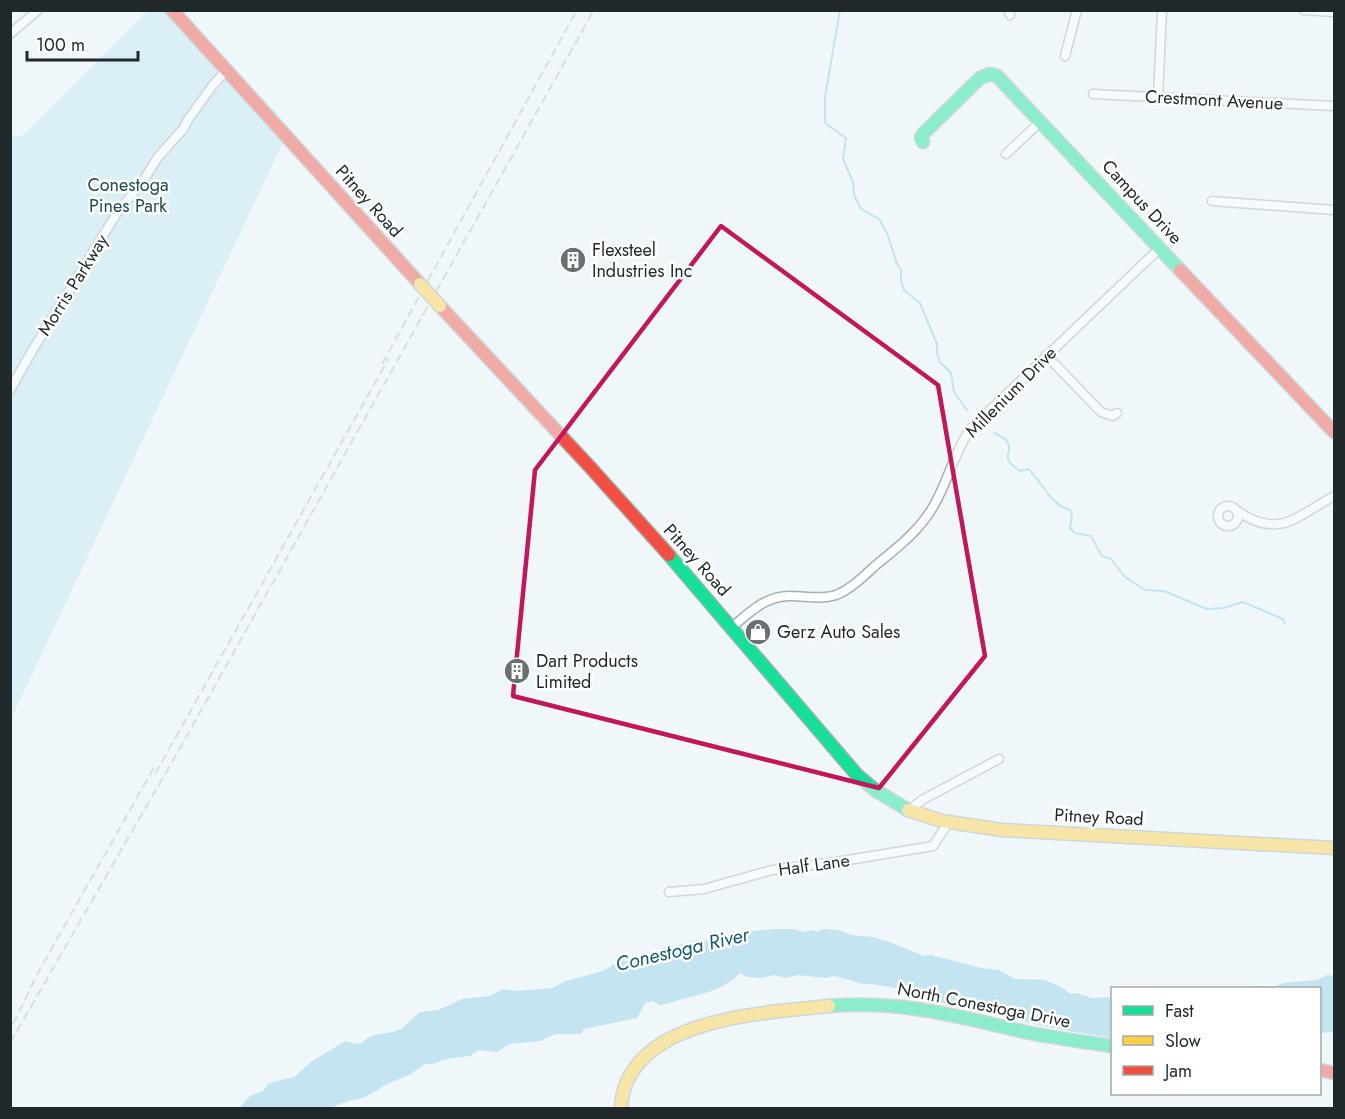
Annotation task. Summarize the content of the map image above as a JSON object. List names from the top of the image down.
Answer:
{
  "streets": {
    "main road": ["Pitney Road", "Campus Drive", "North Conestoga Drive"],
    "street": [
      "Crestmont Avenue",
      "Morris Parkway",
      "Millenium Drive",
      "Half Lane"
    ]
  },
  "crossings": [
    ["Pitney Road", "Morris Parkway"],
    ["Pitney Road", "Millenium Drive"],
    ["Pitney Road", "Half Lane"],
    ["Campus Drive", "Millenium Drive"]
  ],
  "water": ["Conestoga River"],
  "parks": ["Conestoga Pines Park"],
  "places": {
    "building": ["Flexsteel Industries Inc", "Dart Products Limited"],
    "shop": ["Gerz Auto Sales"]
  },
  "legend": ["Fast", "Slow", "Jam"],
  "scale_bar": "100 m"
}
